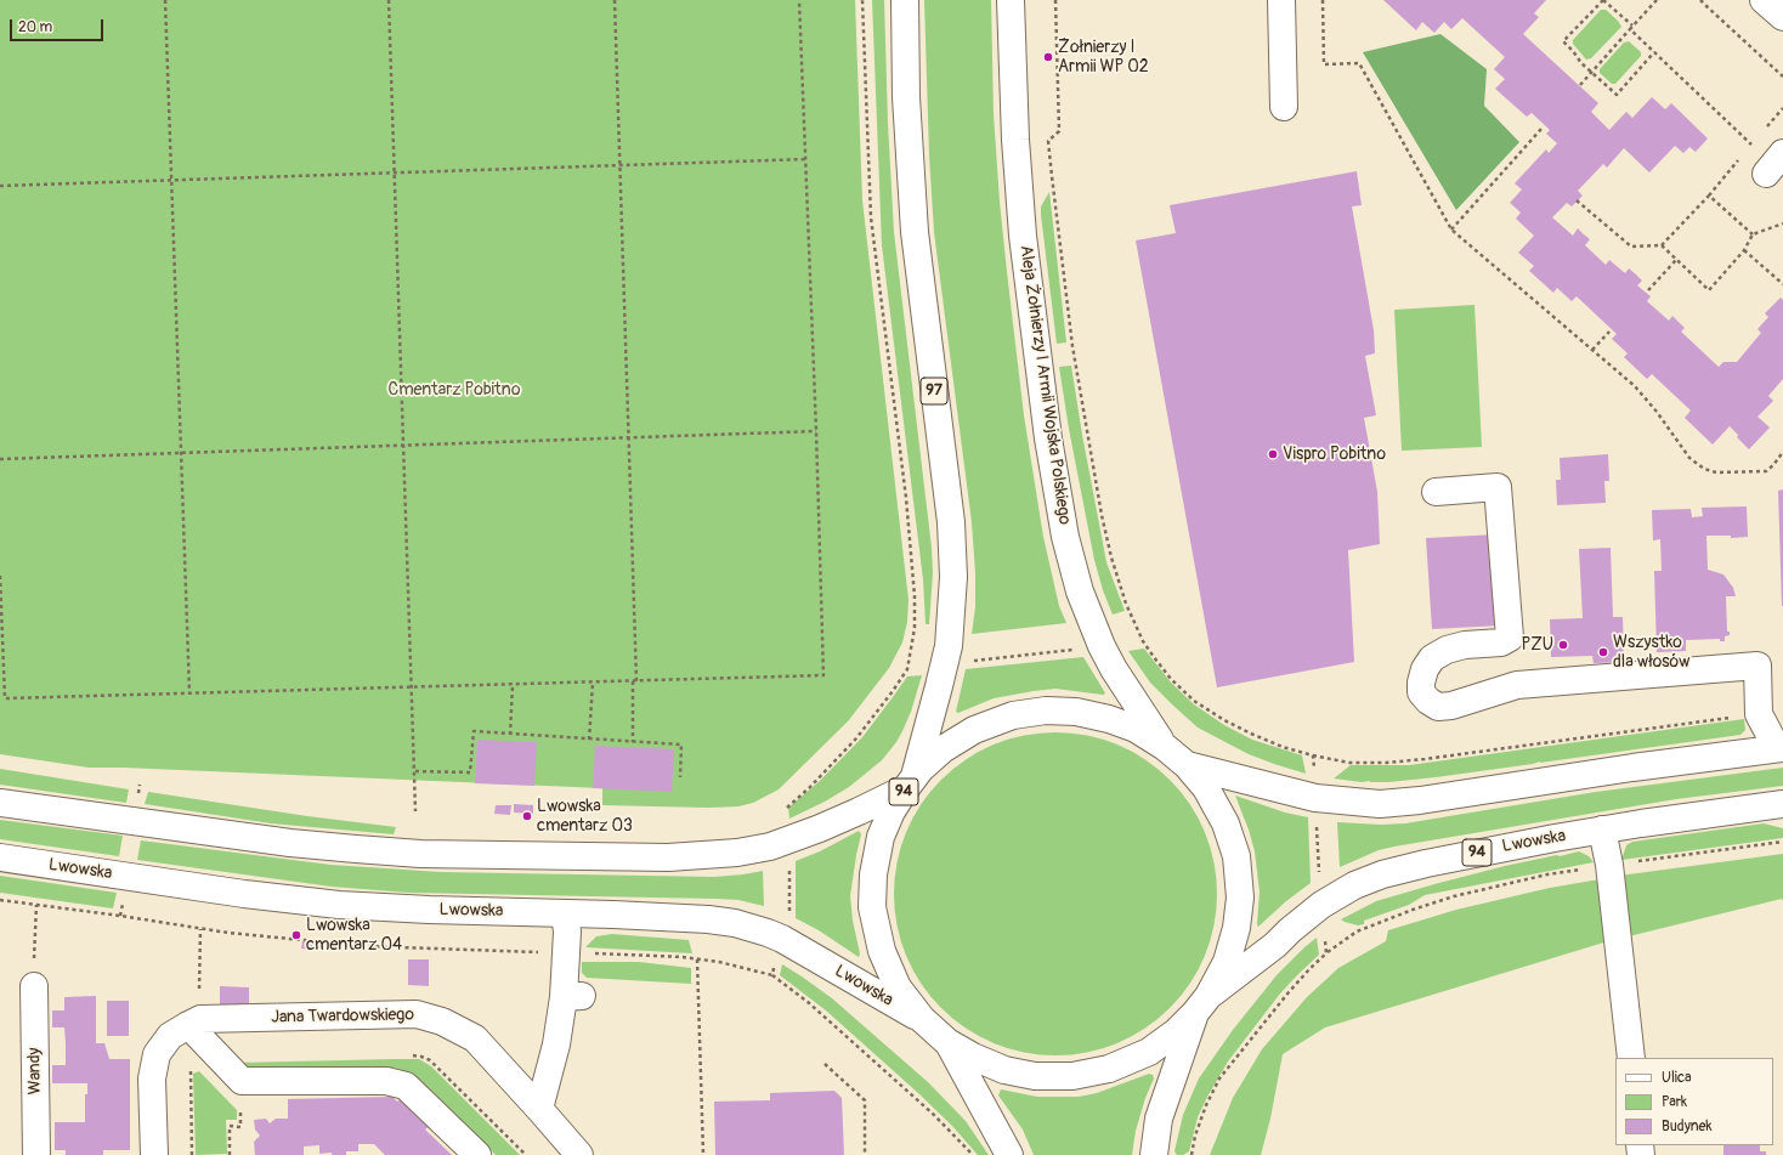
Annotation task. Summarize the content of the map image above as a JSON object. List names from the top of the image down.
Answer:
{
  "streets": {
    "main road": [
      "Aleja Żołnierzy I Armii Wojska Polskiego",
      "97",
      "94",
      "Lwowska",
      "Jana Twardowskiego",
      "Wandy"
    ]
  },
  "crossings": [
    ["Aleja Żołnierzy I Armii Wojska Polskiego", "94"],
    ["97", "94"],
    ["94", "Lwowska"]
  ],
  "parks": ["Cmentarz Pobitno"],
  "places": [
    "Żołnierzy I Armii WP 02",
    "Vispro Pobitno",
    "PZU",
    "Wszystko dla włosów",
    "Lwowska cmentarz 03",
    "Lwowska cmentarz 04"
  ],
  "legend": ["Ulica", "Park", "Budynek"],
  "scale_bar": "20 m"
}
